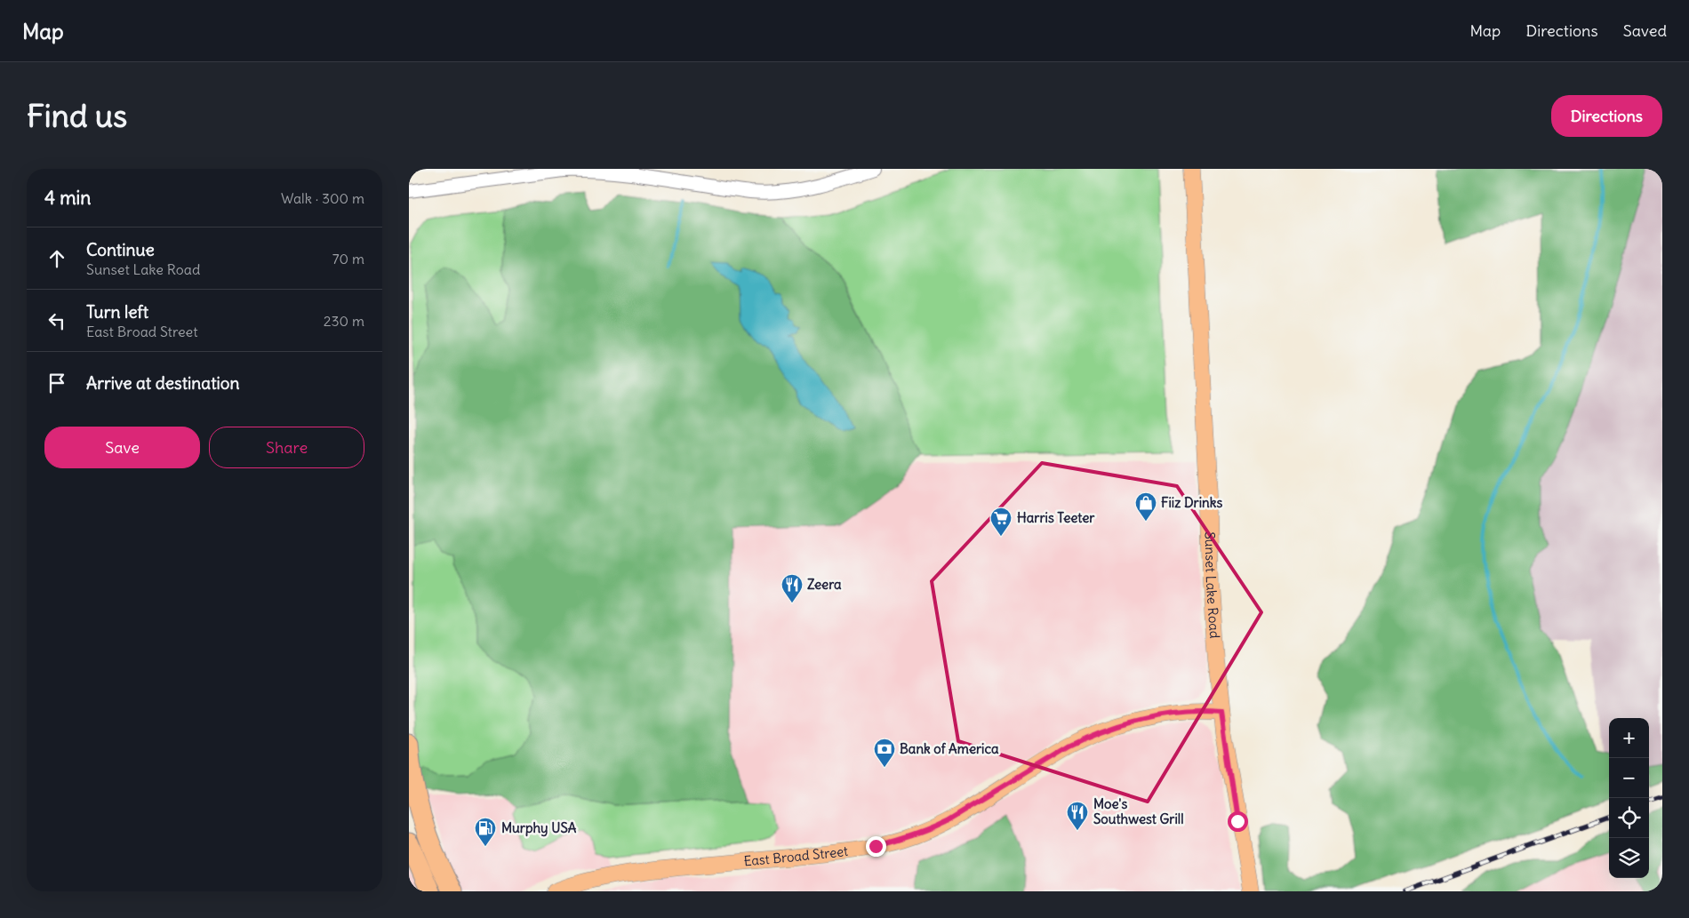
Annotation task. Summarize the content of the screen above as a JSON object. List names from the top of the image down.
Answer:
{
  "streets": {
    "main road": ["Sunset Lake Road", "East Broad Street"]
  },
  "crossings": [
    ["Sunset Lake Road", "East Broad Street"]
  ],
  "places": {
    "shop": ["Fiiz Drinks"],
    "supermarket": ["Harris Teeter"],
    "restaurant": ["Zeera", "Moe's Southwest Grill"],
    "bank": ["Bank of America"],
    "fuel station": ["Murphy USA"]
  },
  "page": {
    "header": "Map",
    "nav": ["Map", "Directions", "Saved"],
    "buttons": [
      "Directions",
      ["Save", "Share"]
    ],
    "title": "Find us",
    "heading": ["4 min", "Walk · 300 m"],
    "list": [
      ["Continue", "Sunset Lake Road", "70 m"],
      ["Turn left", "East Broad Street", "230 m"],
      "Arrive at destination"
    ],
    "map_buttons": ["+", "−"]
  }
}
